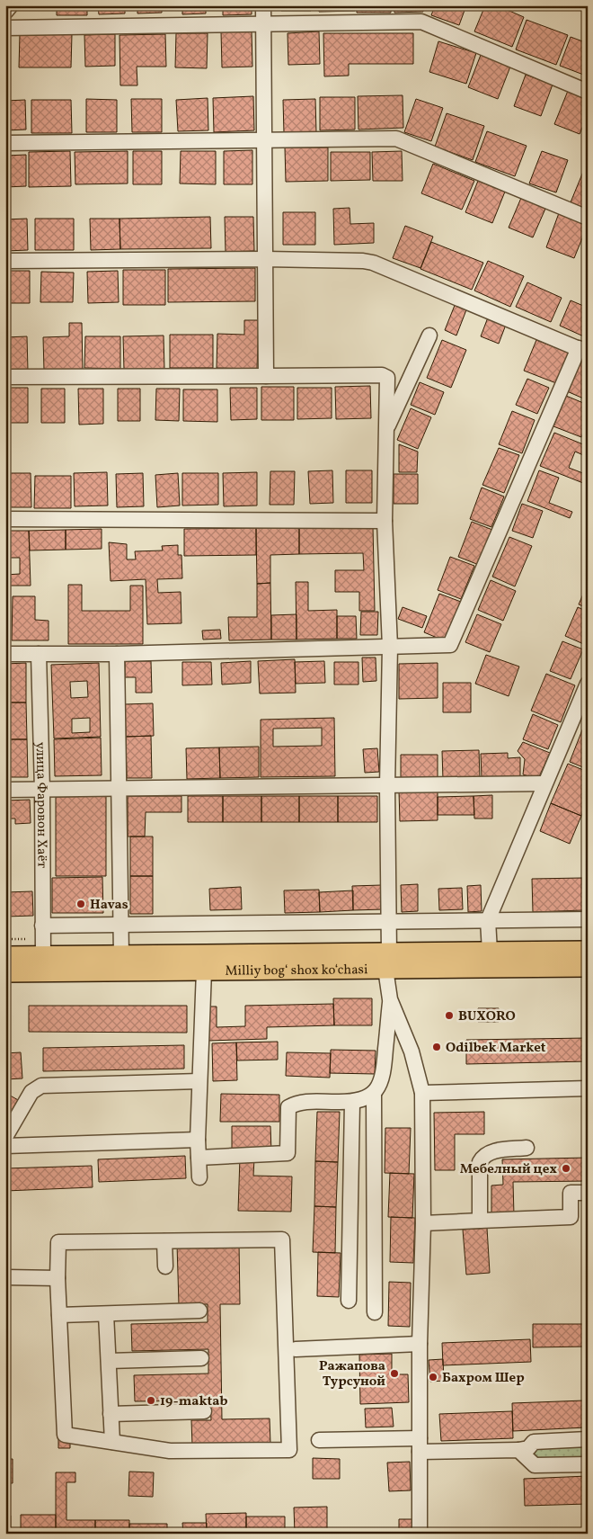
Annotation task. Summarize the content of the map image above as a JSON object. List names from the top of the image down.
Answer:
{
  "streets": {
    "main road": ["Milliy bog‘ shox ko‘chasi"],
    "street": ["улица Фаровон Хаёт"]
  },
  "crossings": [
    ["улица Фаровон Хаёт", "Milliy bog‘ shox ko‘chasi"]
  ],
  "places": [
    "Havas",
    "BUXORO",
    "Odilbek Market",
    "Мебелный цех",
    "Ражапова Турсуной",
    "Бахром Шер",
    "19-maktab"
  ]
}
